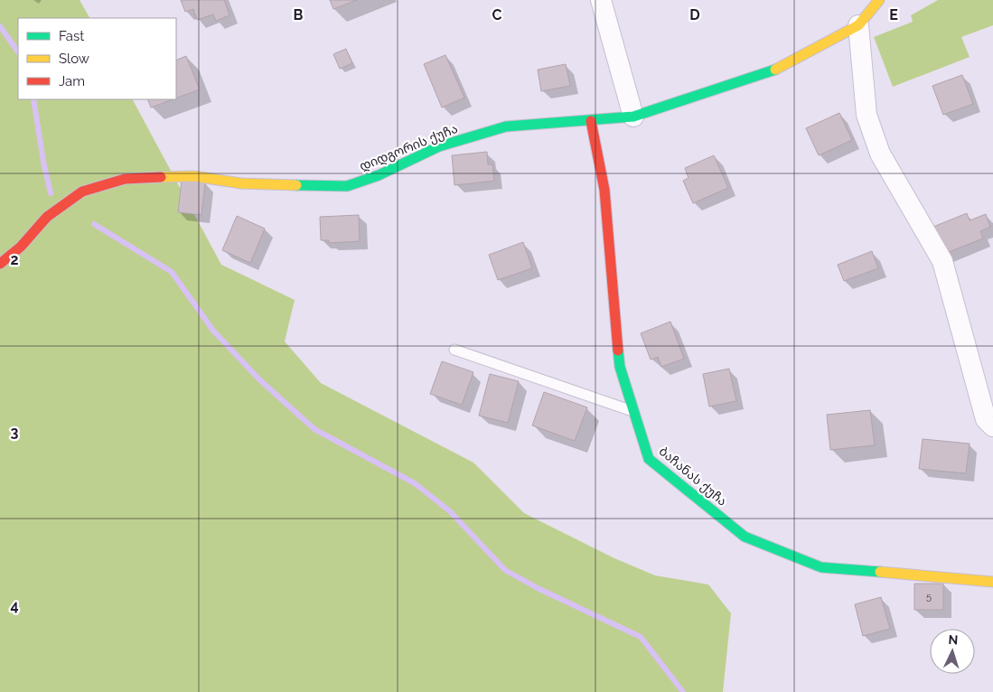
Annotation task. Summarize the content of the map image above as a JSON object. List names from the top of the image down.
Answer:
{
  "streets": {
    "street": ["დიდგორის ქუჩა", "ბაჩანას ქუჩა"]
  },
  "crossings": [
    ["დიდგორის ქუჩა", "ბაჩანას ქუჩა"]
  ],
  "house_numbers": ["5"],
  "legend": ["Fast", "Slow", "Jam"],
  "north": "top",
  "grid": {
    "columns": [
      "B",
      "C",
      "D",
      "E"
    ],
    "rows": ["2", "3", "4"]
  }
}
